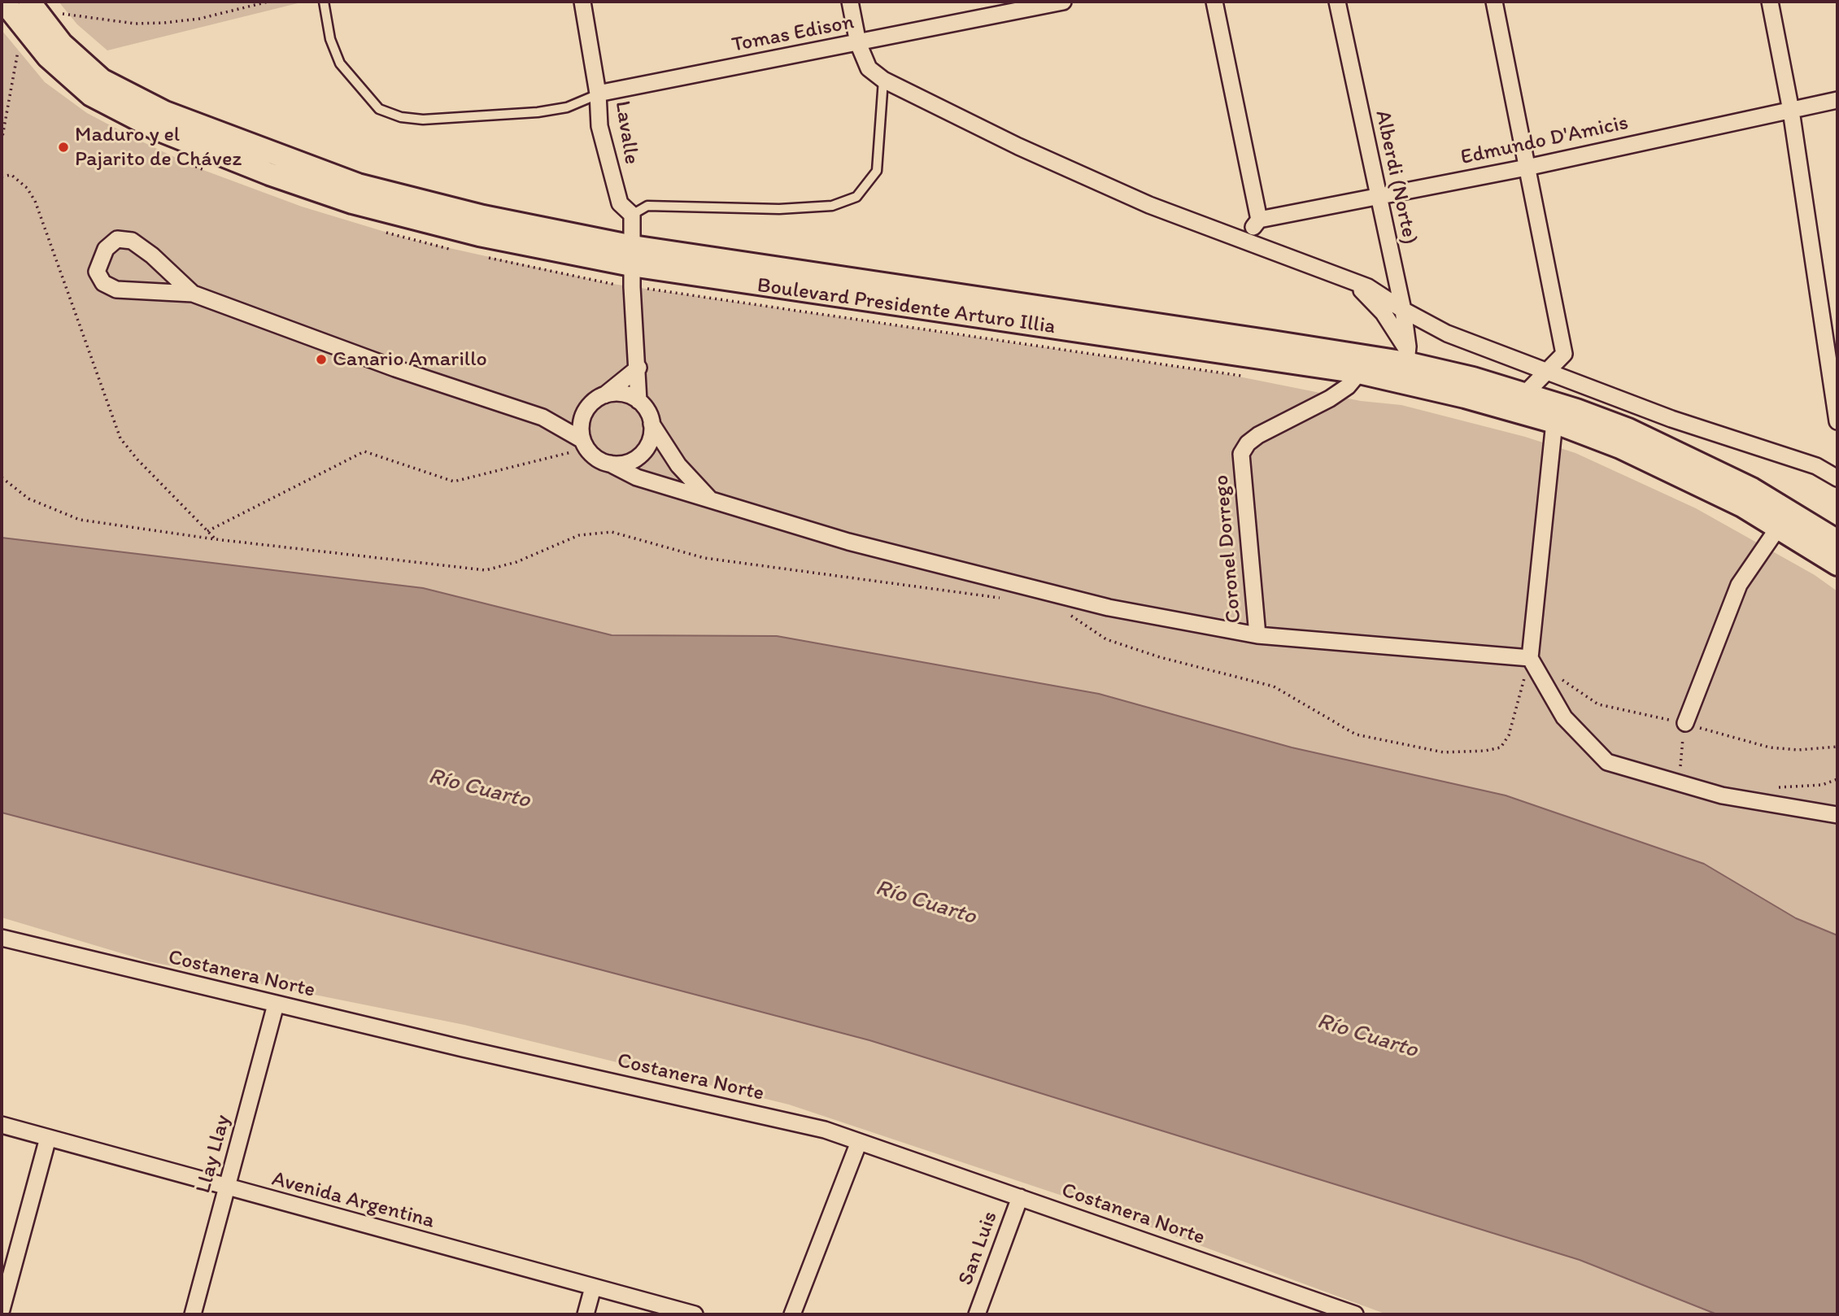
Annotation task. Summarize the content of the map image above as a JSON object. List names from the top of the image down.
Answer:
{
  "streets": {
    "main road": ["Boulevard Presidente Arturo Illia"],
    "street": [
      "Tomas Edison",
      "Lavalle",
      "Edmundo D'Amicis",
      "Alberdi (Norte)",
      "Coronel Dorrego",
      "Costanera Norte",
      "Llay Llay",
      "Avenida Argentina",
      "San Luis"
    ]
  },
  "crossings": [
    ["Tomas Edison", "Lavalle"],
    ["Edmundo D'Amicis", "Alberdi (Norte)"],
    ["Alberdi (Norte)", "Boulevard Presidente Arturo Illia"],
    ["Boulevard Presidente Arturo Illia", "Coronel Dorrego"],
    ["Costanera Norte", "Llay Llay"],
    ["Costanera Norte", "San Luis"],
    ["Llay Llay", "Avenida Argentina"]
  ],
  "water": ["Río Cuarto"],
  "places": ["Maduro y el Pajarito de Chávez", "Canario Amarillo"]
}
